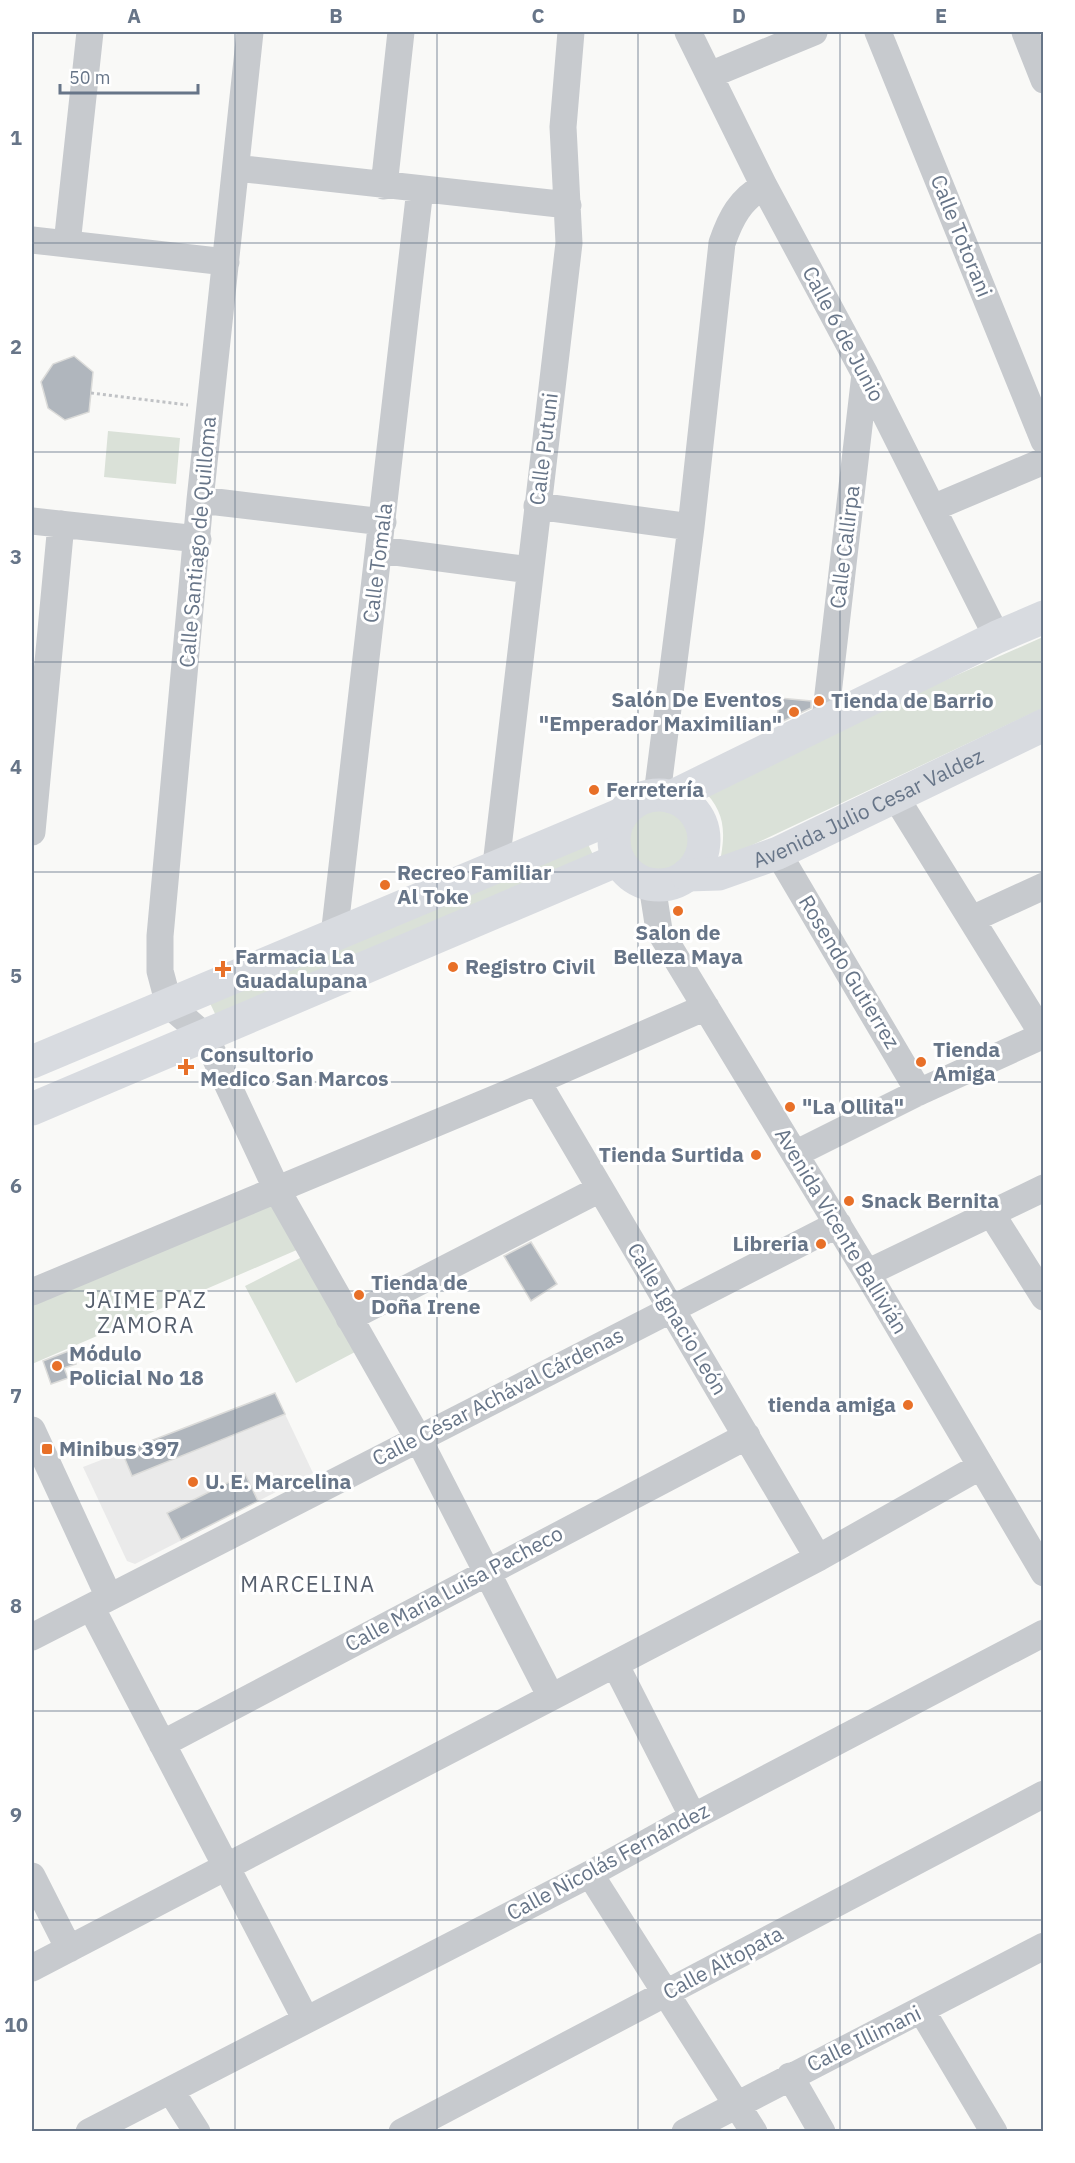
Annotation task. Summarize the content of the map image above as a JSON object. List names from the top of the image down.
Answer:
{
  "streets": {
    "main road": ["Avenida Julio Cesar Valdez"],
    "street": [
      "Calle Totorani",
      "Calle 6 de Junio",
      "Calle Putuni",
      "Calle Santiago de Quilloma",
      "Calle Callirpa",
      "Calle Tomala",
      "Rosendo Gutierrez",
      "Avenida Vicente Ballivián",
      "Calle Ignacio León",
      "Calle César Achával Cárdenas",
      "Calle Maria Luisa Pacheco",
      "Calle Nicolás Fernández",
      "Calle Altopata",
      "Calle Illimani"
    ]
  },
  "crossings": [
    ["Calle 6 de Junio", "Calle Callirpa"],
    ["Avenida Julio Cesar Valdez", "Rosendo Gutierrez"],
    ["Avenida Julio Cesar Valdez", "Avenida Vicente Ballivián"],
    ["Avenida Vicente Ballivián", "Calle César Achával Cárdenas"],
    ["Calle Ignacio León", "Calle César Achával Cárdenas"],
    ["Calle Ignacio León", "Calle Maria Luisa Pacheco"]
  ],
  "districts": ["JAIME PAZ ZAMORA", "MARCELINA"],
  "places": {
    "other": [
      "Tienda de Barrio",
      "Salón De Eventos \"Emperador Maximilian\"",
      "Ferretería",
      "Recreo Familiar Al Toke",
      "Salon de Belleza Maya",
      "Registro Civil",
      "Tienda Amiga",
      "\"La Ollita\"",
      "Tienda Surtida",
      "Snack Bernita",
      "Libreria",
      "Tienda de Doña Irene",
      "Módulo Policial No 18",
      "tienda amiga",
      "U. E. Marcelina"
    ],
    "health": ["Farmacia La Guadalupana", "Consultorio Medico San Marcos"],
    "transit": ["Minibus 397"]
  },
  "scale_bar": "50 m",
  "grid": {
    "columns": [
      "A",
      "B",
      "C",
      "D",
      "E"
    ],
    "rows": [
      "1",
      "2",
      "3",
      "4",
      "5",
      "6",
      "7",
      "8",
      "9",
      "10"
    ]
  }
}
